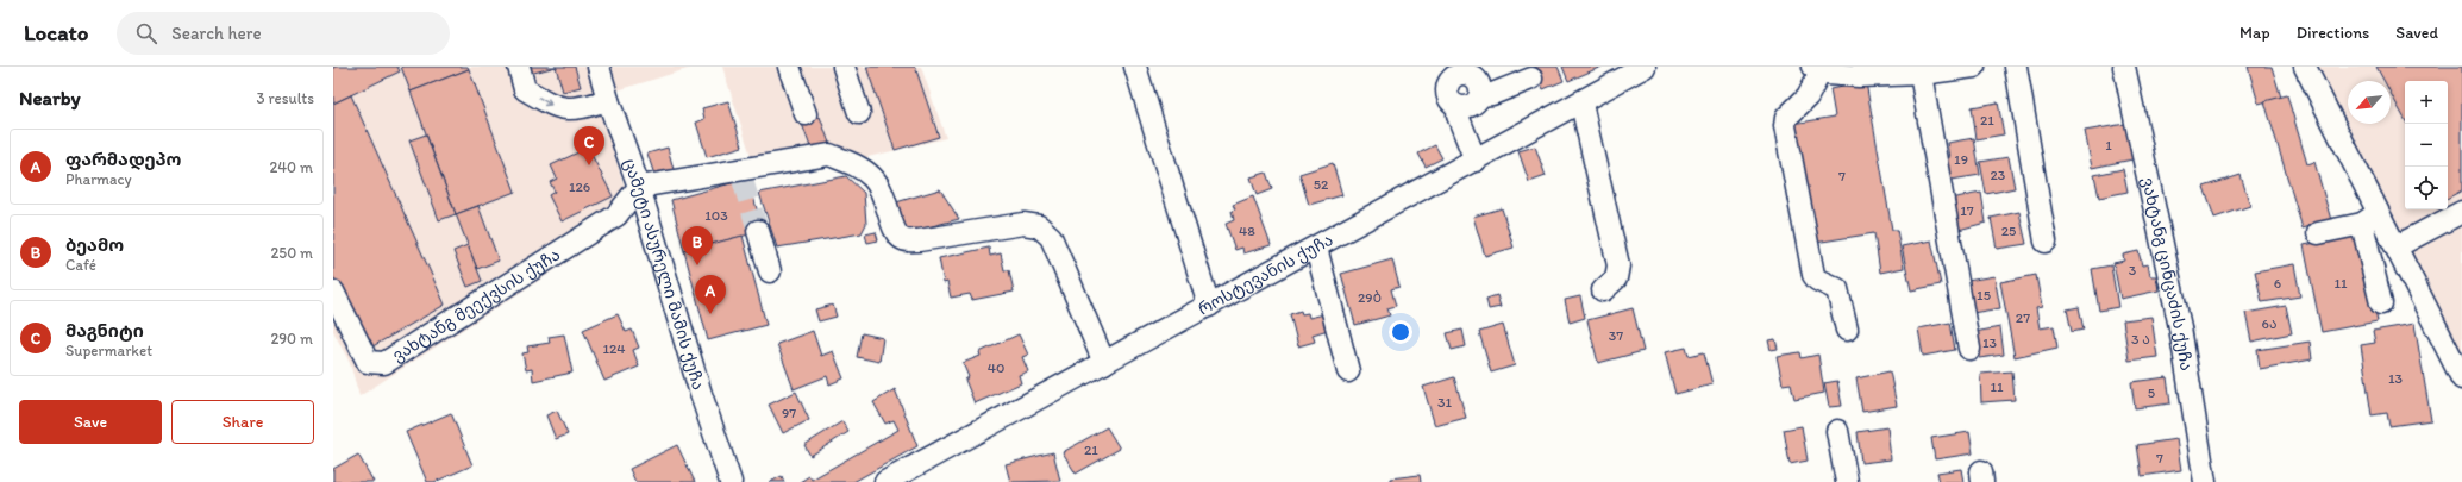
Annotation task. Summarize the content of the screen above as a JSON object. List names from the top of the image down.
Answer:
{
  "streets": {
    "street": [
      "ვახტანგ ცინცაძის ქუჩა",
      "ცამეტი ასურელი მამის ქუჩა",
      "როსტევანის ქუჩა",
      "ვახტანგ მეექვსის ქუჩა"
    ]
  },
  "crossings": [
    ["ცამეტი ასურელი მამის ქუჩა", "ვახტანგ მეექვსის ქუჩა"]
  ],
  "house_numbers": [
    "21",
    "1",
    "19",
    "23",
    "7",
    "52",
    "126",
    "17",
    "103",
    "48",
    "25",
    "3",
    "6",
    "11",
    "15",
    "29ბ",
    "27",
    "6ა",
    "37",
    "3 ა",
    "13",
    "124",
    "40",
    "13",
    "11",
    "5",
    "31",
    "97",
    "21",
    "7"
  ],
  "north": "bottom left",
  "page": {
    "header": "Locato",
    "search": "Search here",
    "nav": ["Map", "Directions", "Saved"],
    "heading": ["Nearby", "3 results"],
    "map_buttons": ["+", "−"],
    "pins": ["C", "B", "A"],
    "list": [
      {
        "mark": "A",
        "name": "ფარმადეპო",
        "note": "Pharmacy",
        "value": "240 m"
      },
      {
        "mark": "B",
        "name": "ბეამო",
        "note": "Café",
        "value": "250 m"
      },
      {
        "mark": "C",
        "name": "მაგნიტი",
        "note": "Supermarket",
        "value": "290 m"
      }
    ],
    "buttons": ["Save", "Share"]
  }
}
